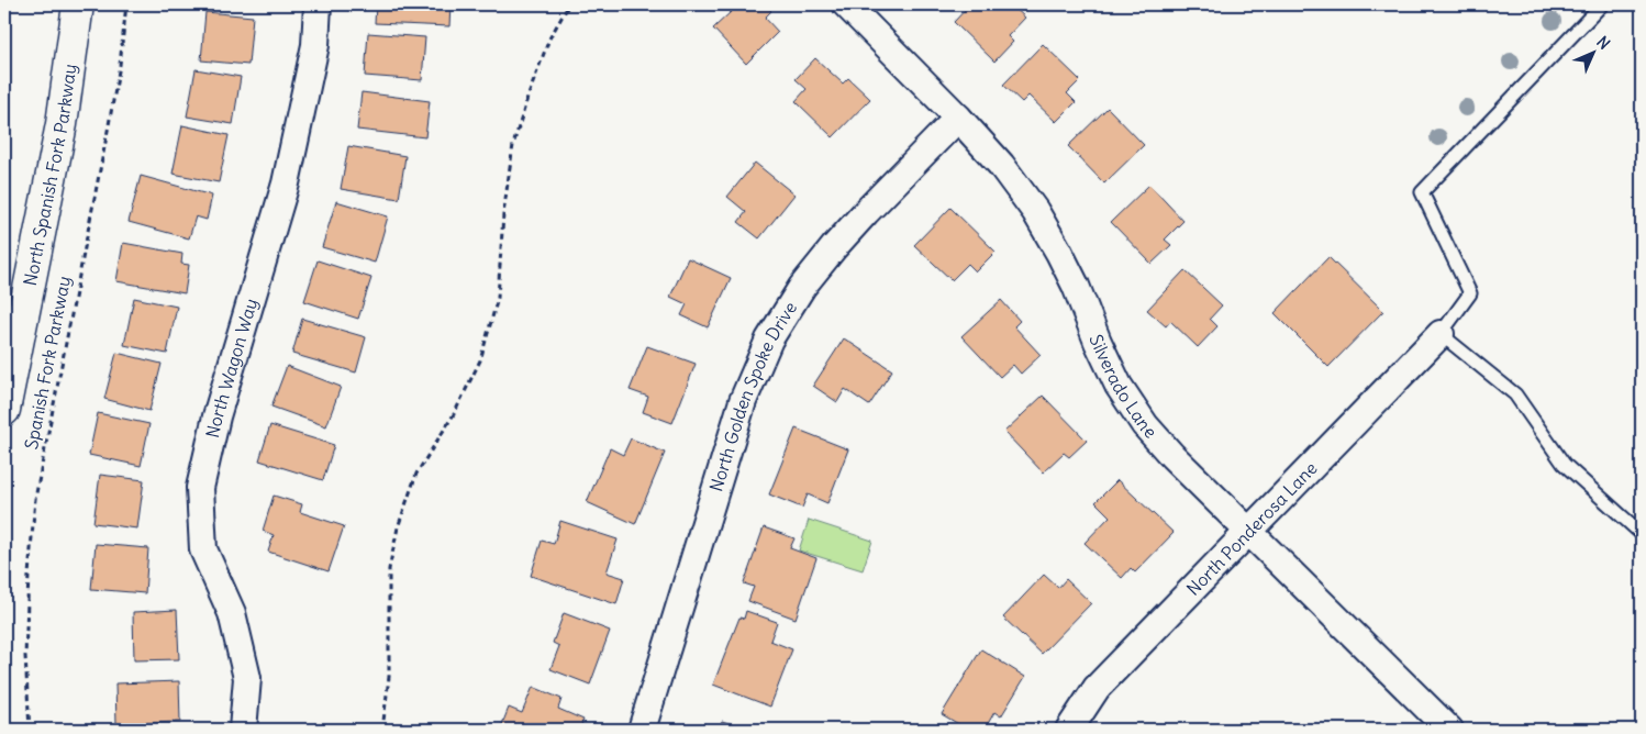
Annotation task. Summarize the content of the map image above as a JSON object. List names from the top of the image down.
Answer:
{
  "streets": {
    "street": [
      "North Spanish Fork Parkway",
      "North Wagon Way",
      "Silverado Lane",
      "North Golden Spoke Drive",
      "North Ponderosa Lane"
    ],
    "path": ["Spanish Fork Parkway"]
  },
  "crossings": [
    ["Silverado Lane", "North Golden Spoke Drive"],
    ["Silverado Lane", "North Ponderosa Lane"]
  ],
  "north": "top right"
}
